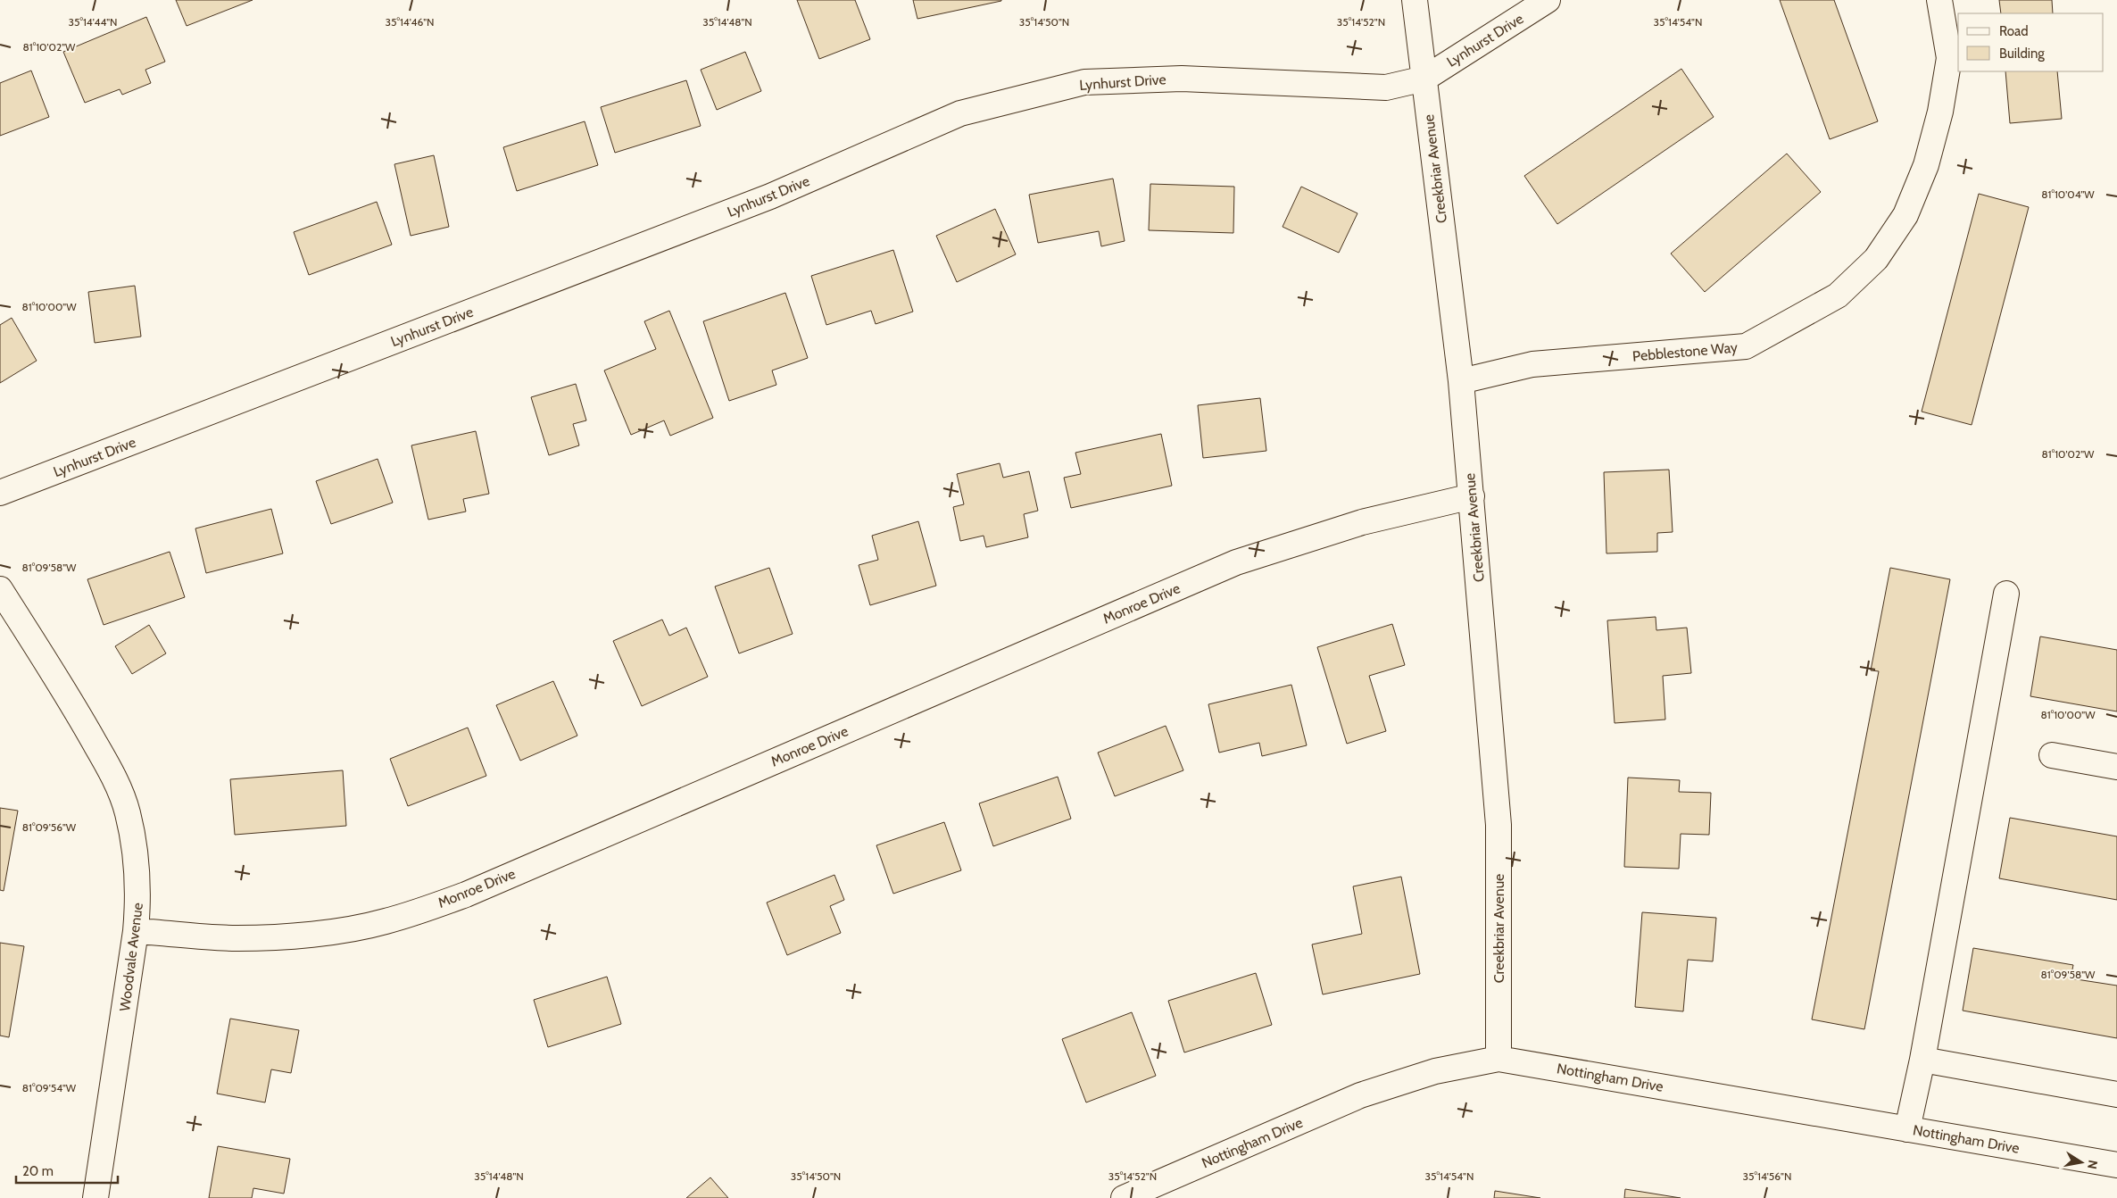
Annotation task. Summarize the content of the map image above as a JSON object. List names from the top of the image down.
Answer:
{
  "streets": {
    "street": [
      "Lynhurst Drive",
      "Creekbriar Avenue",
      "Pebblestone Way",
      "Monroe Drive",
      "Woodvale Avenue",
      "Nottingham Drive"
    ]
  },
  "crossings": [
    ["Lynhurst Drive", "Creekbriar Avenue"],
    ["Creekbriar Avenue", "Pebblestone Way"],
    ["Creekbriar Avenue", "Monroe Drive"],
    ["Creekbriar Avenue", "Nottingham Drive"],
    ["Monroe Drive", "Woodvale Avenue"]
  ],
  "legend": ["Road", "Building"],
  "scale_bar": "20 m",
  "north": "right",
  "coordinates": [
    "35°14'44\"N",
    "35°14'46\"N",
    "35°14'48\"N",
    "35°14'50\"N",
    "35°14'52\"N",
    "35°14'54\"N",
    "81°10'02\"W",
    "81°10'04\"W",
    "81°10'00\"W",
    "81°09'58\"W",
    "81°09'56\"W",
    "81°09'54\"W",
    "35°14'56\"N"
  ]
}
